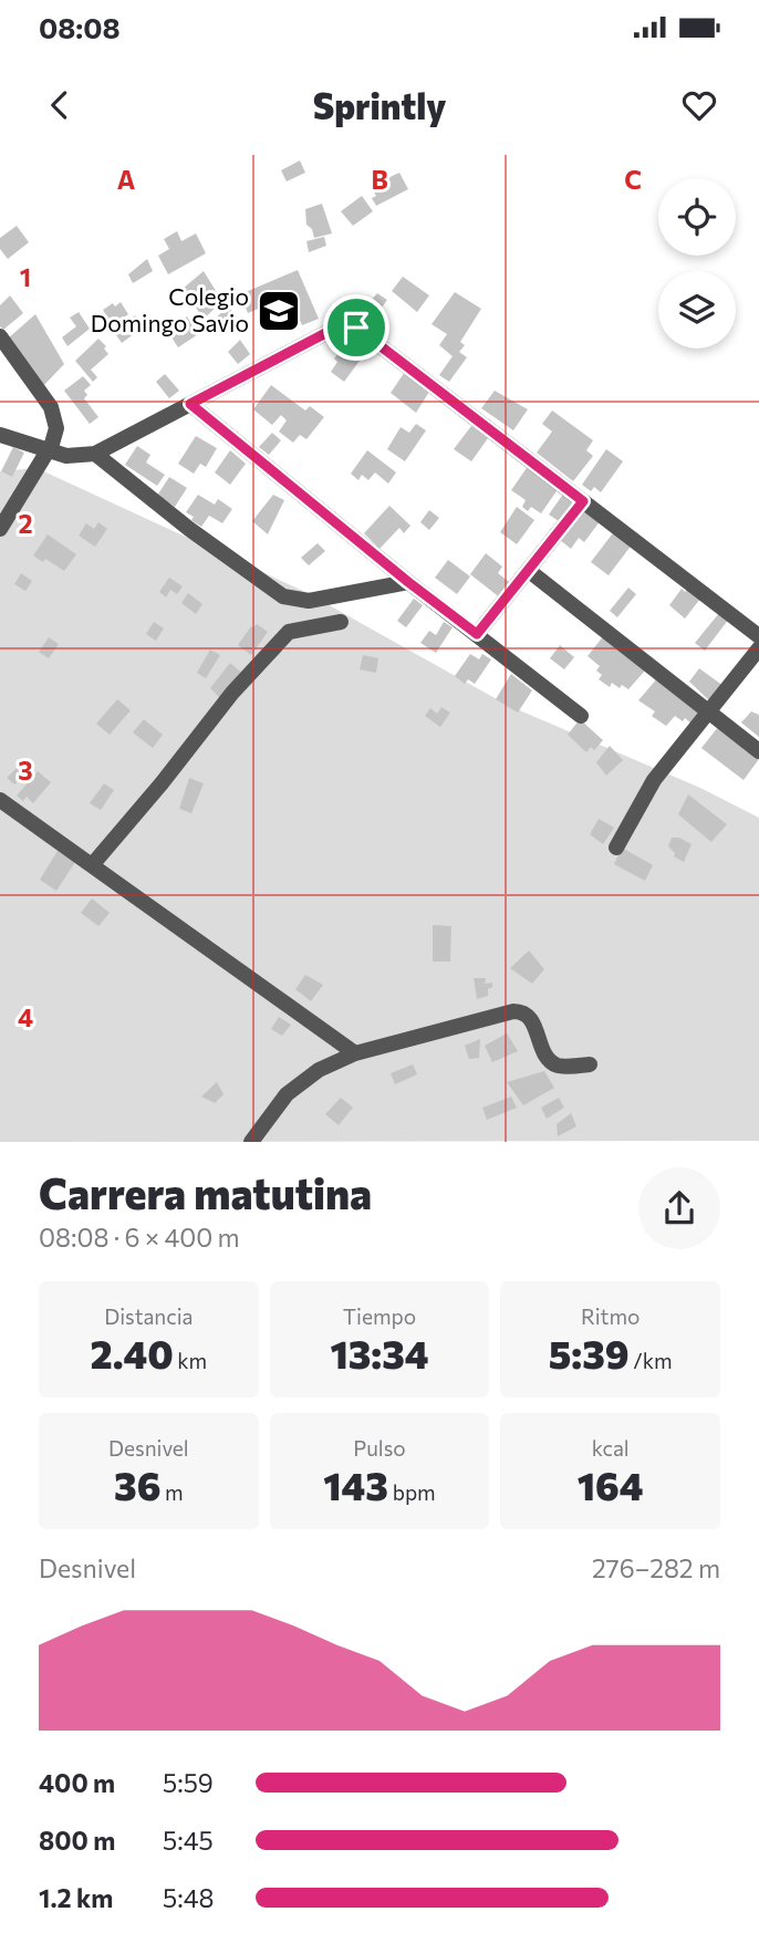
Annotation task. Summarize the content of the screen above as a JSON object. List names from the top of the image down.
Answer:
{
  "places": {
    "school or university": ["Colegio Domingo Savio"]
  },
  "page": {
    "status": "08:08",
    "header": "Sprintly",
    "heading": ["Carrera matutina", "08:08 · 6 × 400 m"],
    "stats": [
      ["Distancia", "2.40 km"],
      ["Tiempo", "13:34"],
      ["Ritmo", "5:39 /km"],
      ["Desnivel", "36 m"],
      ["Pulso", "143 bpm"],
      ["kcal", "164"]
    ],
    "chart": ["Desnivel", "276–282 m"],
    "list": [
      {
        "name": "400 m",
        "note": "5:59"
      },
      {
        "name": "800 m",
        "note": "5:45"
      },
      {
        "name": "1.2 km",
        "note": "5:48"
      }
    ]
  },
  "grid": {
    "columns": ["A", "B", "C"],
    "rows": [
      "1",
      "2",
      "3",
      "4"
    ]
  }
}
